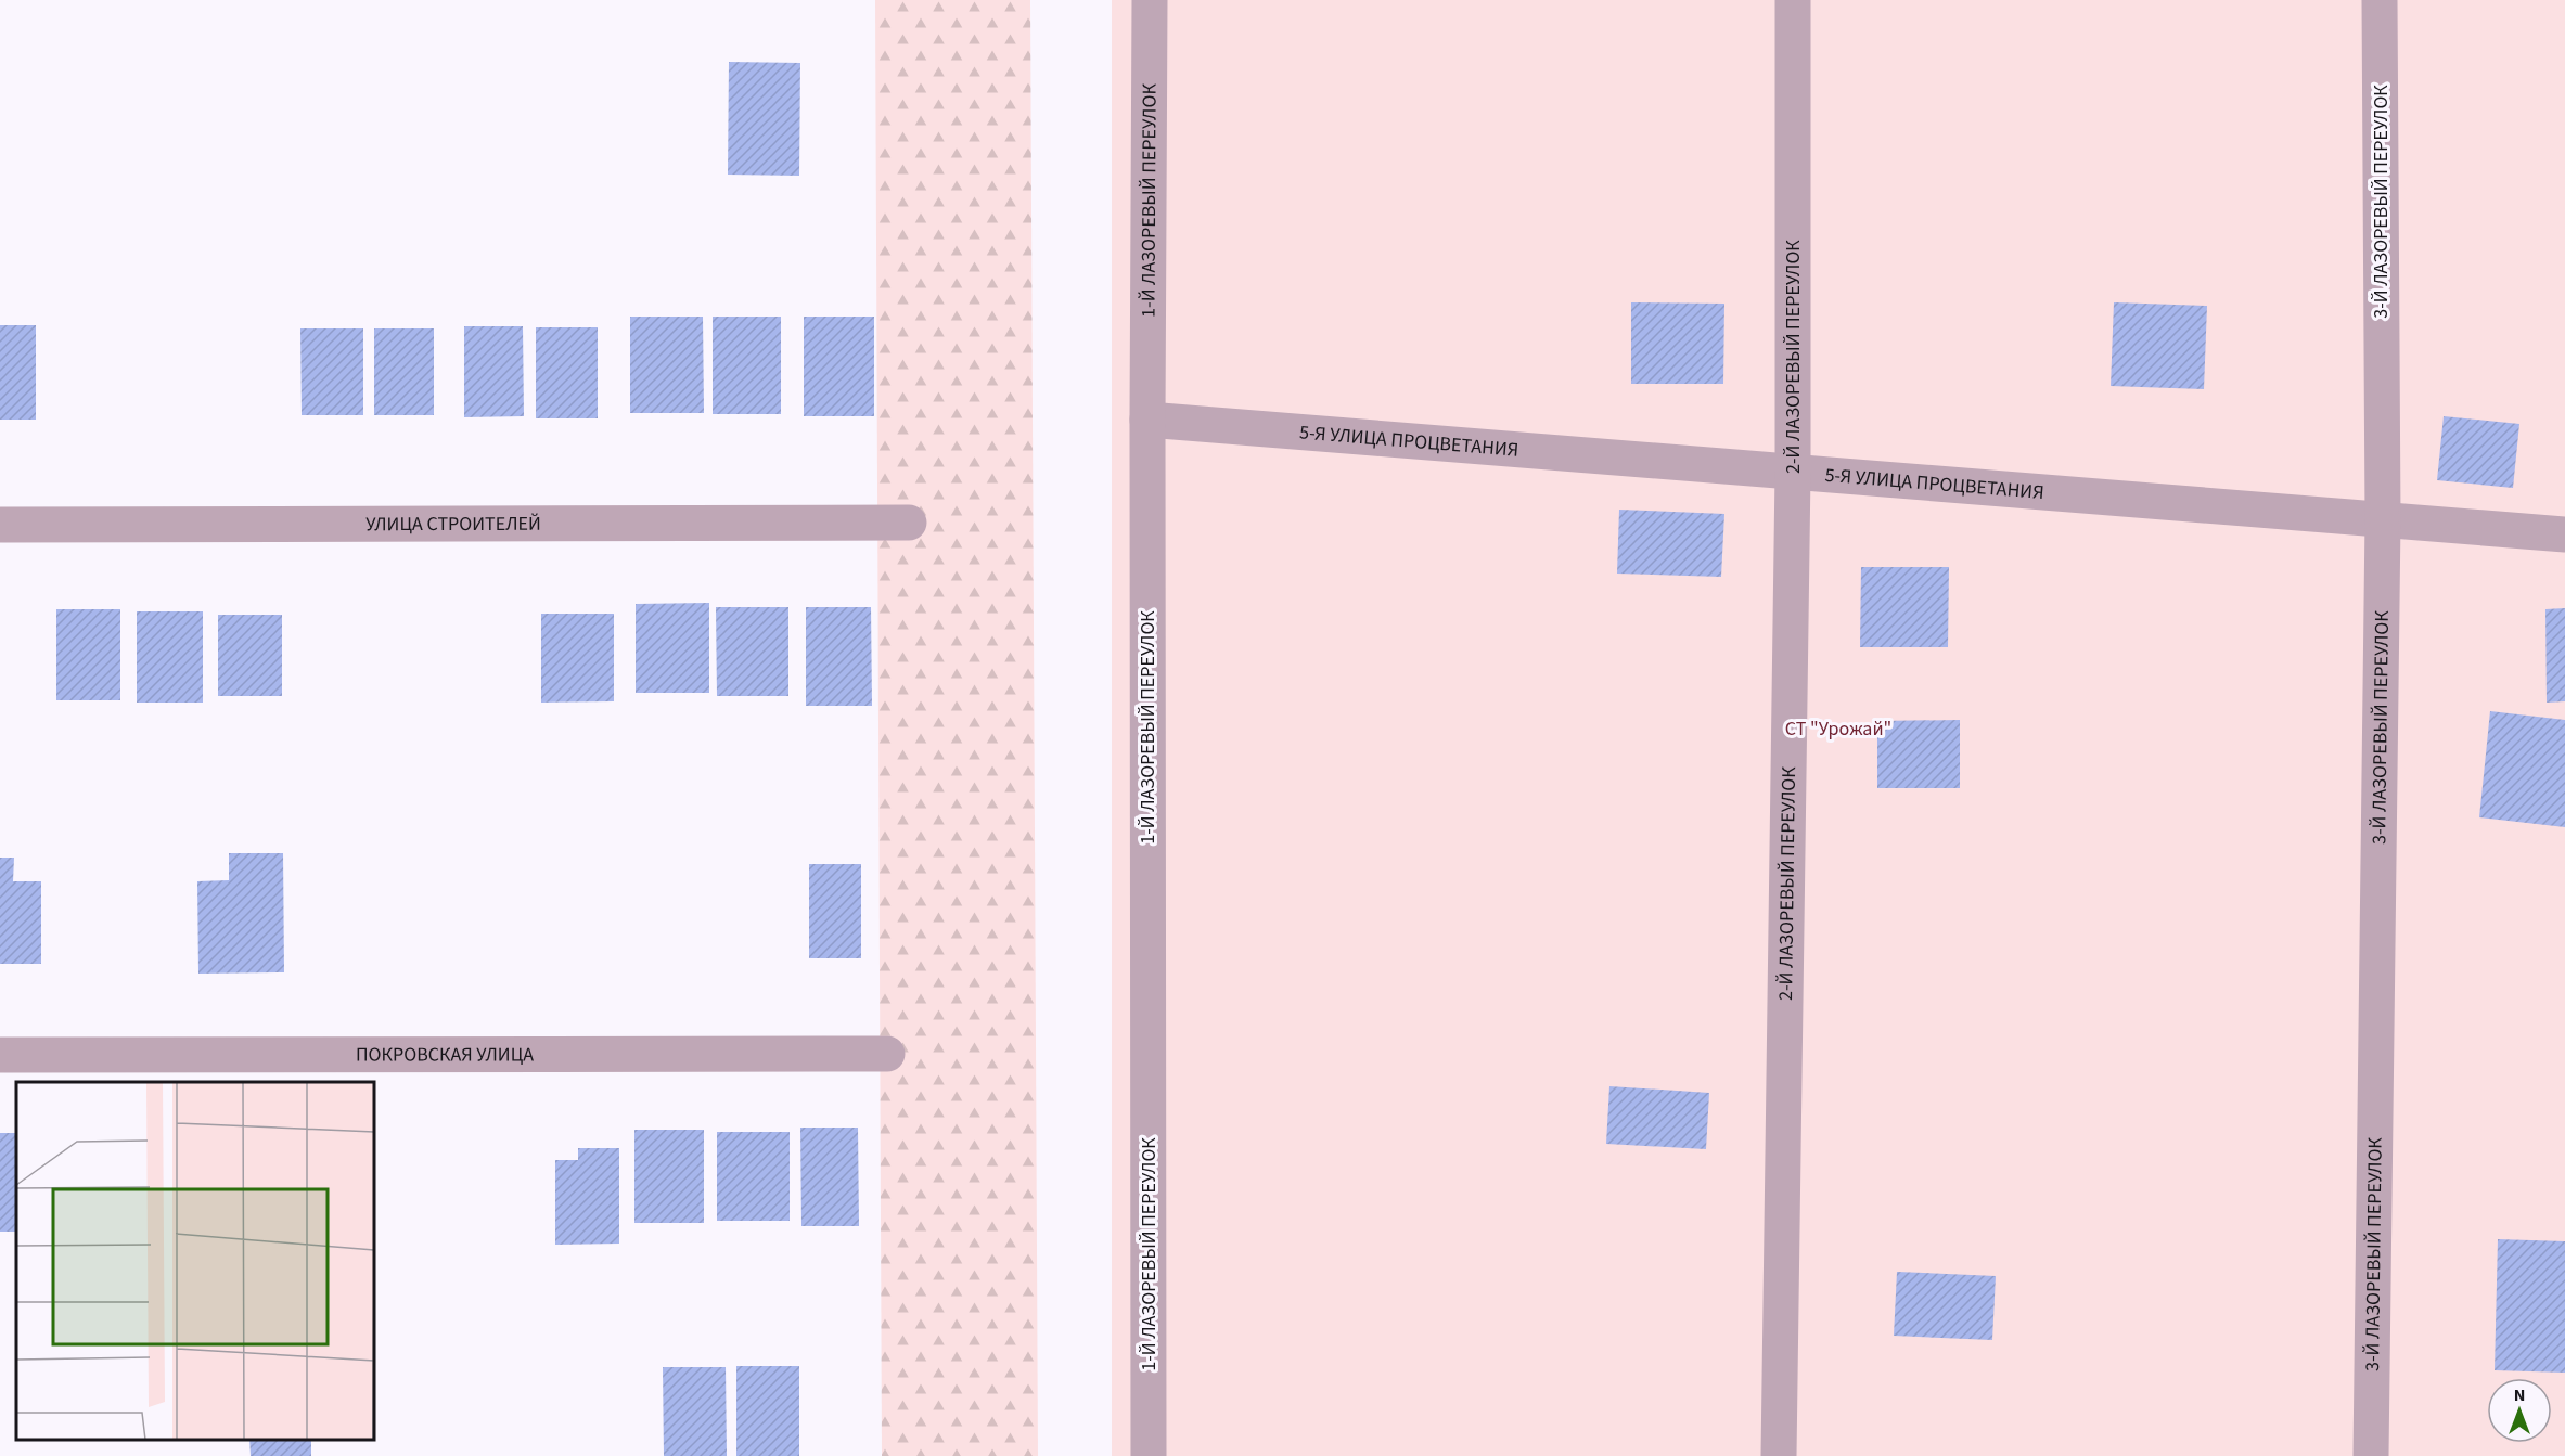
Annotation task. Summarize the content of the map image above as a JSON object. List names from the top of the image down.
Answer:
{
  "streets": {
    "street": [
      "1-Й ЛАЗОРЕВЫЙ ПЕРЕУЛОК",
      "3-Й ЛАЗОРЕВЫЙ ПЕРЕУЛОК",
      "2-Й ЛАЗОРЕВЫЙ ПЕРЕУЛОК",
      "5-Я УЛИЦА ПРОЦВЕТАНИЯ",
      "УЛИЦА СТРОИТЕЛЕЙ",
      "ПОКРОВСКАЯ УЛИЦА"
    ]
  },
  "crossings": [
    ["1-Й ЛАЗОРЕВЫЙ ПЕРЕУЛОК", "5-Я УЛИЦА ПРОЦВЕТАНИЯ"],
    ["3-Й ЛАЗОРЕВЫЙ ПЕРЕУЛОК", "5-Я УЛИЦА ПРОЦВЕТАНИЯ"],
    ["2-Й ЛАЗОРЕВЫЙ ПЕРЕУЛОК", "5-Я УЛИЦА ПРОЦВЕТАНИЯ"]
  ],
  "parks": ["СТ \"Урожай\""],
  "north": "top"
}
